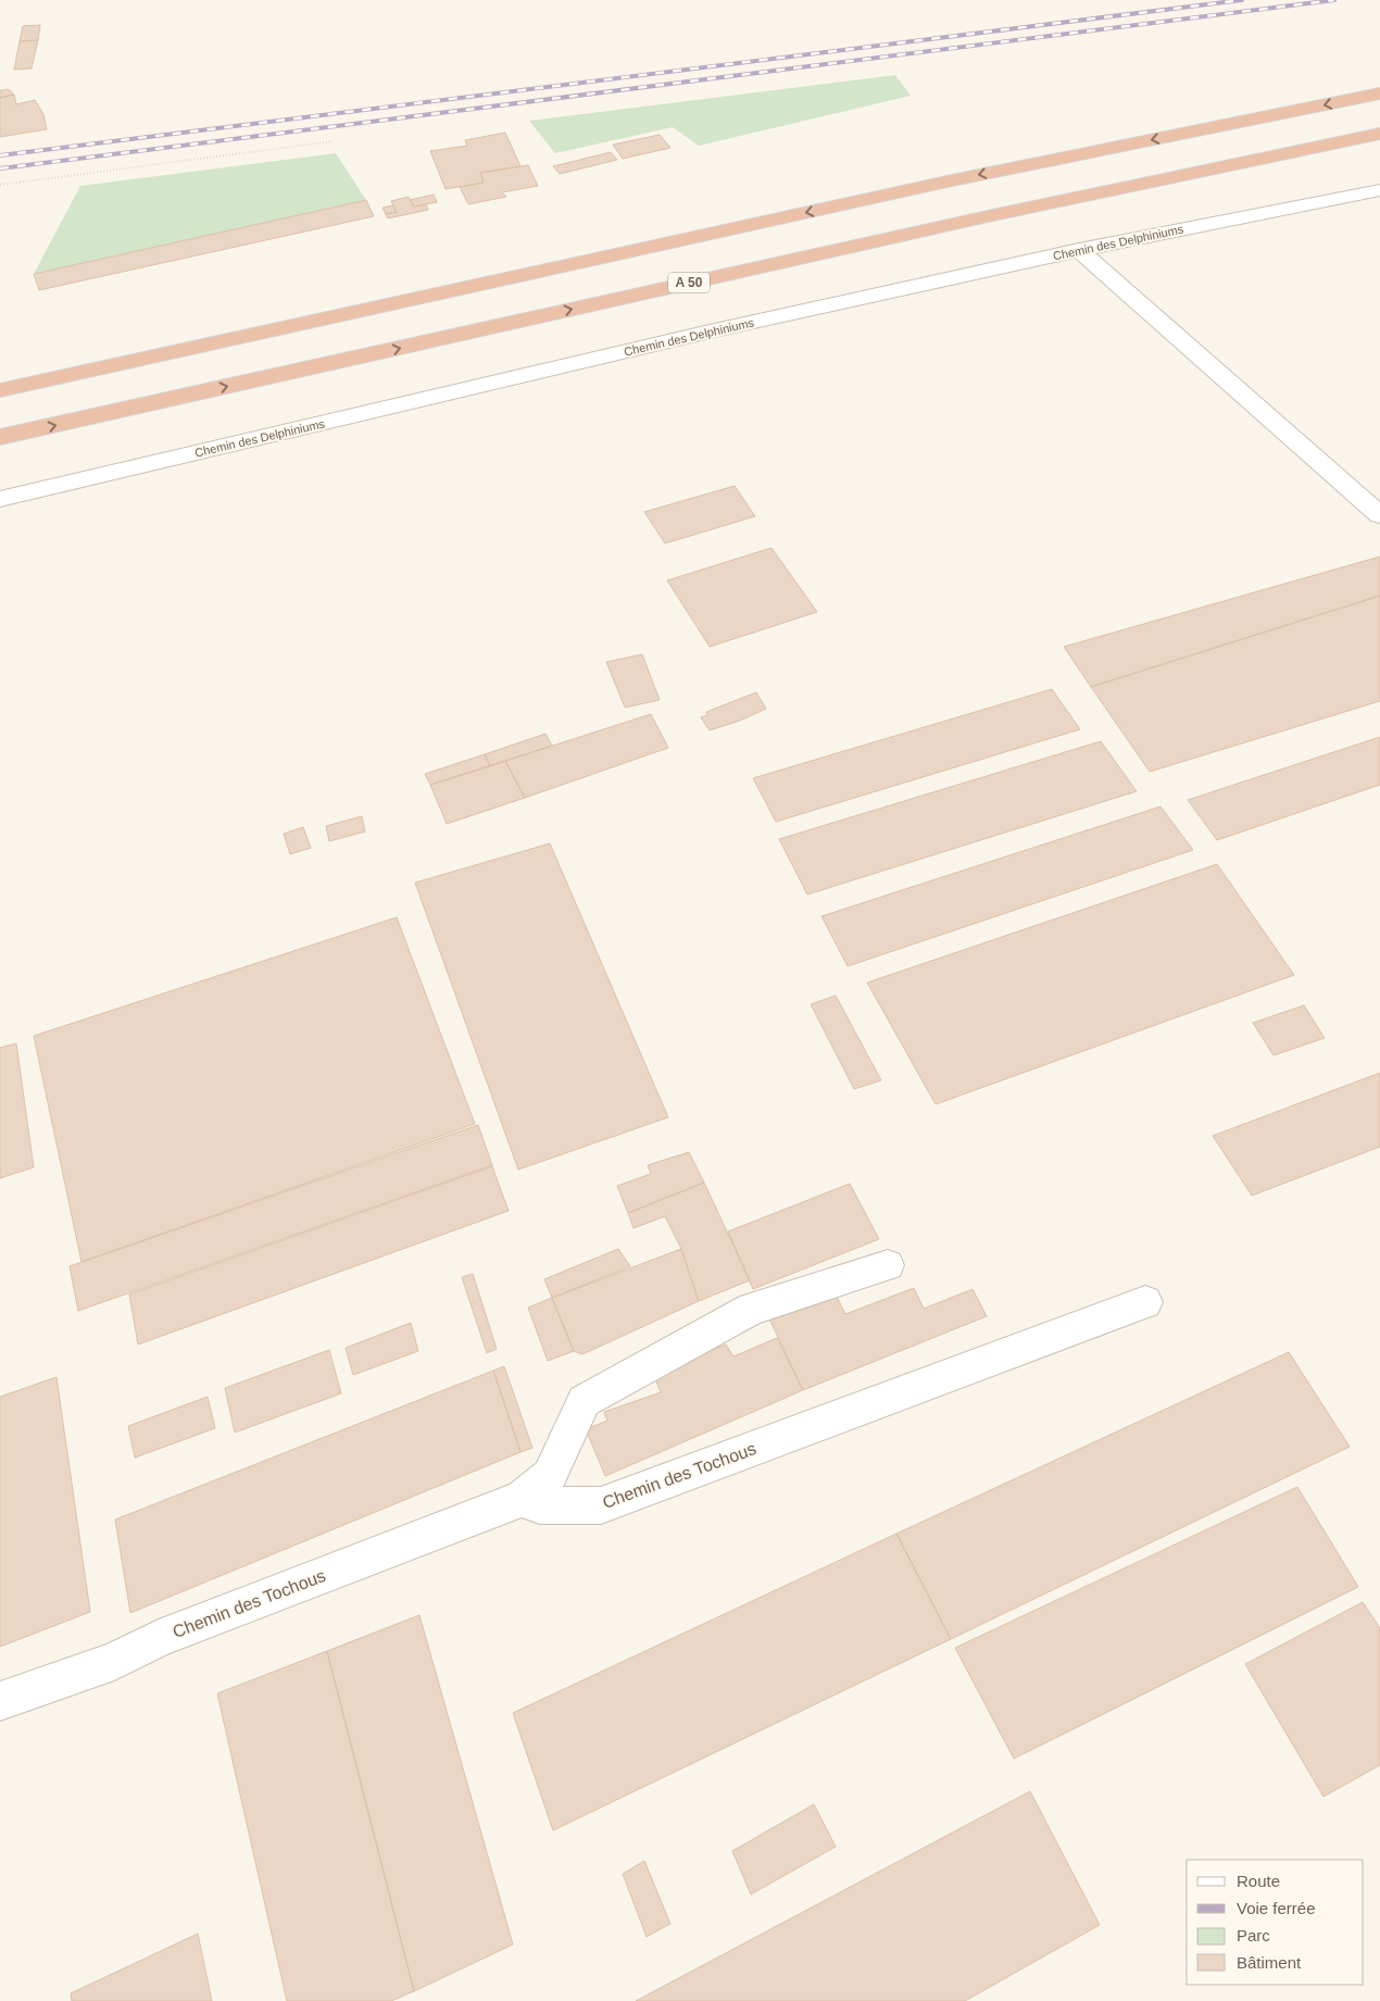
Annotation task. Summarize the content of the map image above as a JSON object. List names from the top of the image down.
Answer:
{
  "streets": {
    "highway": ["A 50"],
    "street": ["Chemin des Delphiniums", "Chemin des Tochous"]
  },
  "legend": [
    "Route",
    "Voie ferrée",
    "Parc",
    "Bâtiment"
  ]
}
